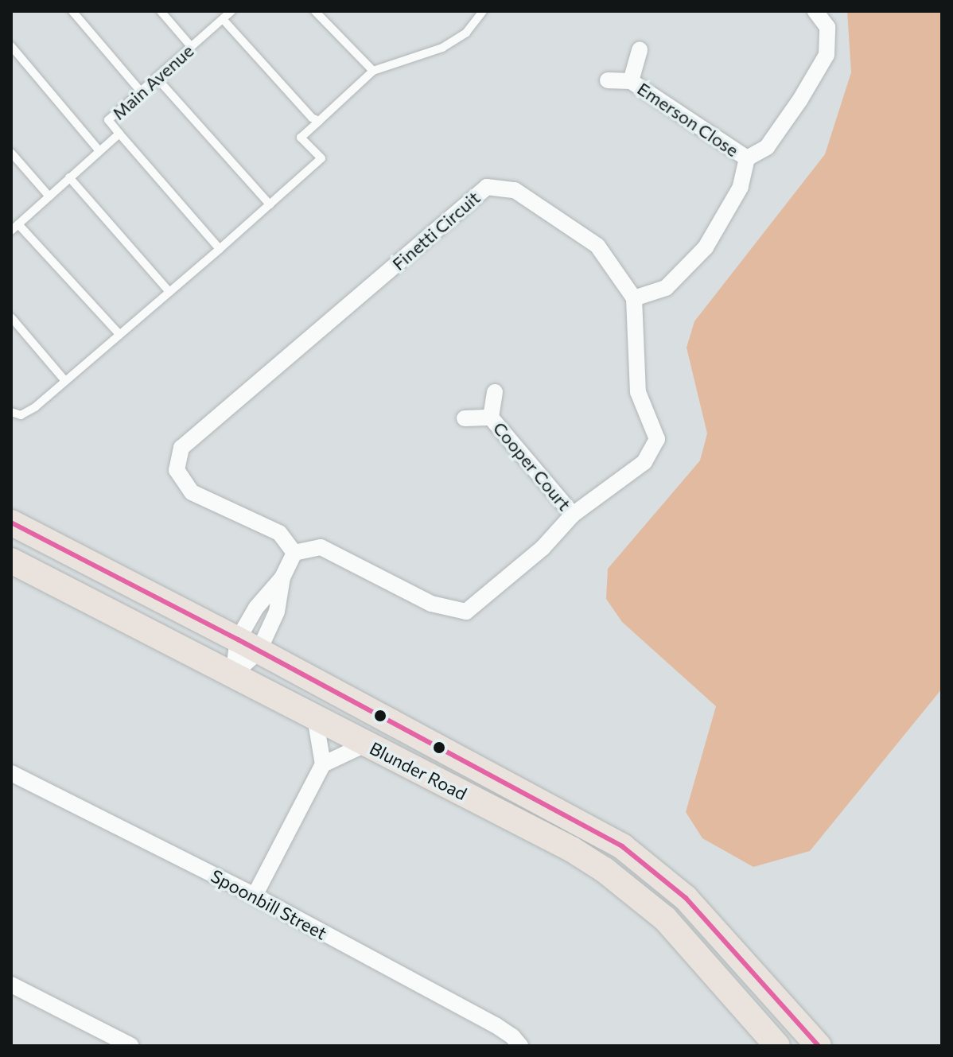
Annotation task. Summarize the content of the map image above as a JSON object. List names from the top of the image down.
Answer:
{
  "streets": {
    "main road": ["Blunder Road"],
    "street": [
      "Emerson Close",
      "Finetti Circuit",
      "Cooper Court",
      "Spoonbill Street"
    ],
    "lane": ["Main Avenue"]
  },
  "crossings": [
    ["Emerson Close", "Finetti Circuit"]
  ]
}
